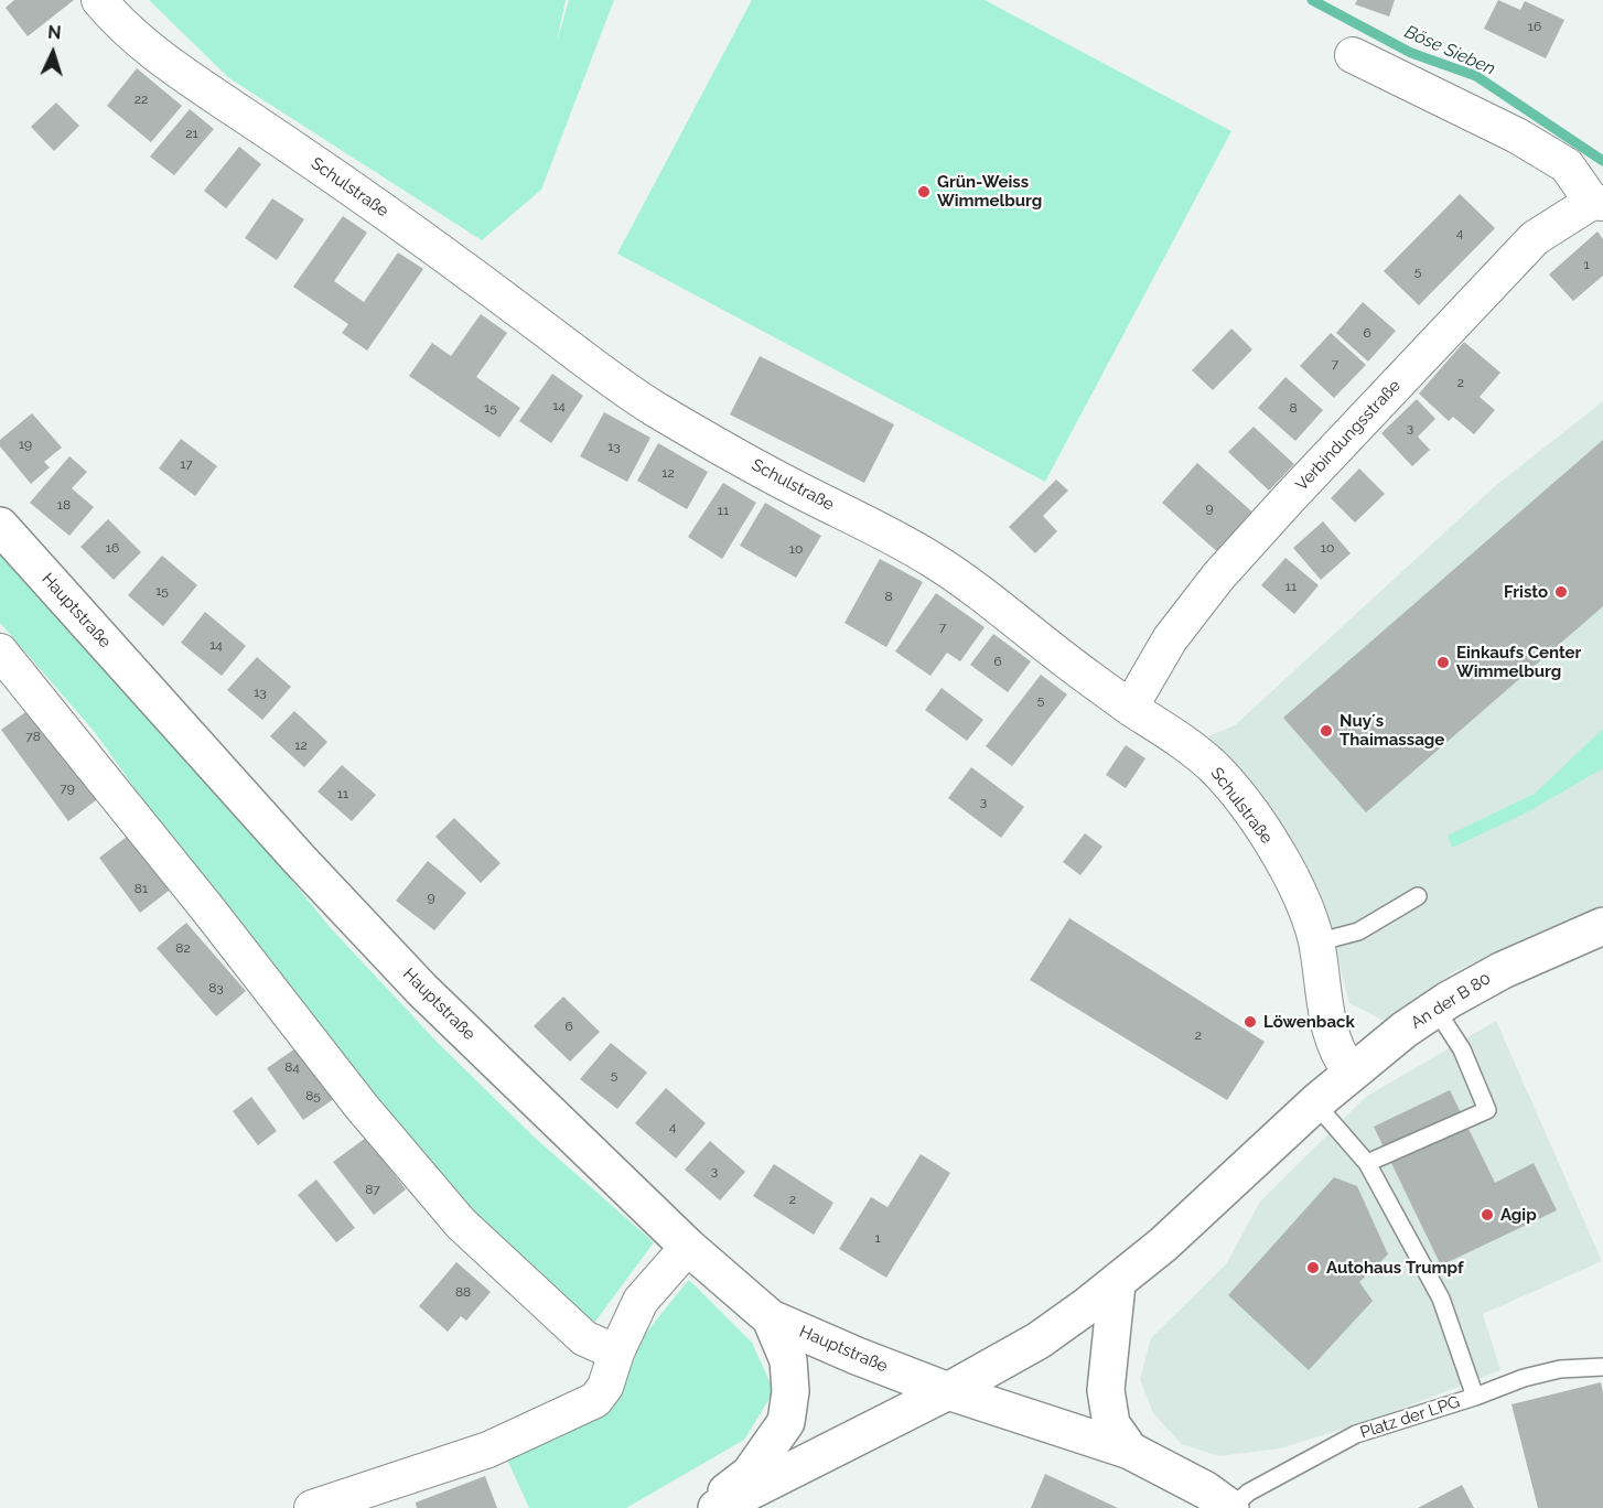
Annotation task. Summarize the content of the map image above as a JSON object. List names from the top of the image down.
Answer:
{
  "streets": {
    "main road": ["Hauptstraße", "An der B 80", "Platz der LPG"],
    "street": ["Schulstraße", "Verbindungsstraße"]
  },
  "crossings": [
    ["Schulstraße", "Verbindungsstraße"],
    ["Schulstraße", "An der B 80"],
    ["Hauptstraße", "An der B 80"],
    ["Hauptstraße", "Platz der LPG"],
    ["An der B 80", "Platz der LPG"]
  ],
  "water": ["Böse Sieben"],
  "places": [
    "Grün-Weiss Wimmelburg",
    "Fristo",
    "Einkaufs Center Wimmelburg",
    "Nuy´s Thaimassage",
    "Löwenback",
    "Agip",
    "Autohaus Trumpf"
  ],
  "house_numbers": [
    "16",
    "22",
    "21",
    "4",
    "1",
    "5",
    "6",
    "7",
    "2",
    "14",
    "15",
    "8",
    "3",
    "19",
    "13",
    "17",
    "12",
    "18",
    "9",
    "11",
    "16",
    "10",
    "10",
    "11",
    "15",
    "8",
    "7",
    "14",
    "6",
    "13",
    "5",
    "78",
    "12",
    "79",
    "11",
    "3",
    "81",
    "9",
    "82",
    "83",
    "6",
    "2",
    "84",
    "5",
    "85",
    "4",
    "3",
    "87",
    "2",
    "1",
    "88"
  ],
  "north": "top"
}
